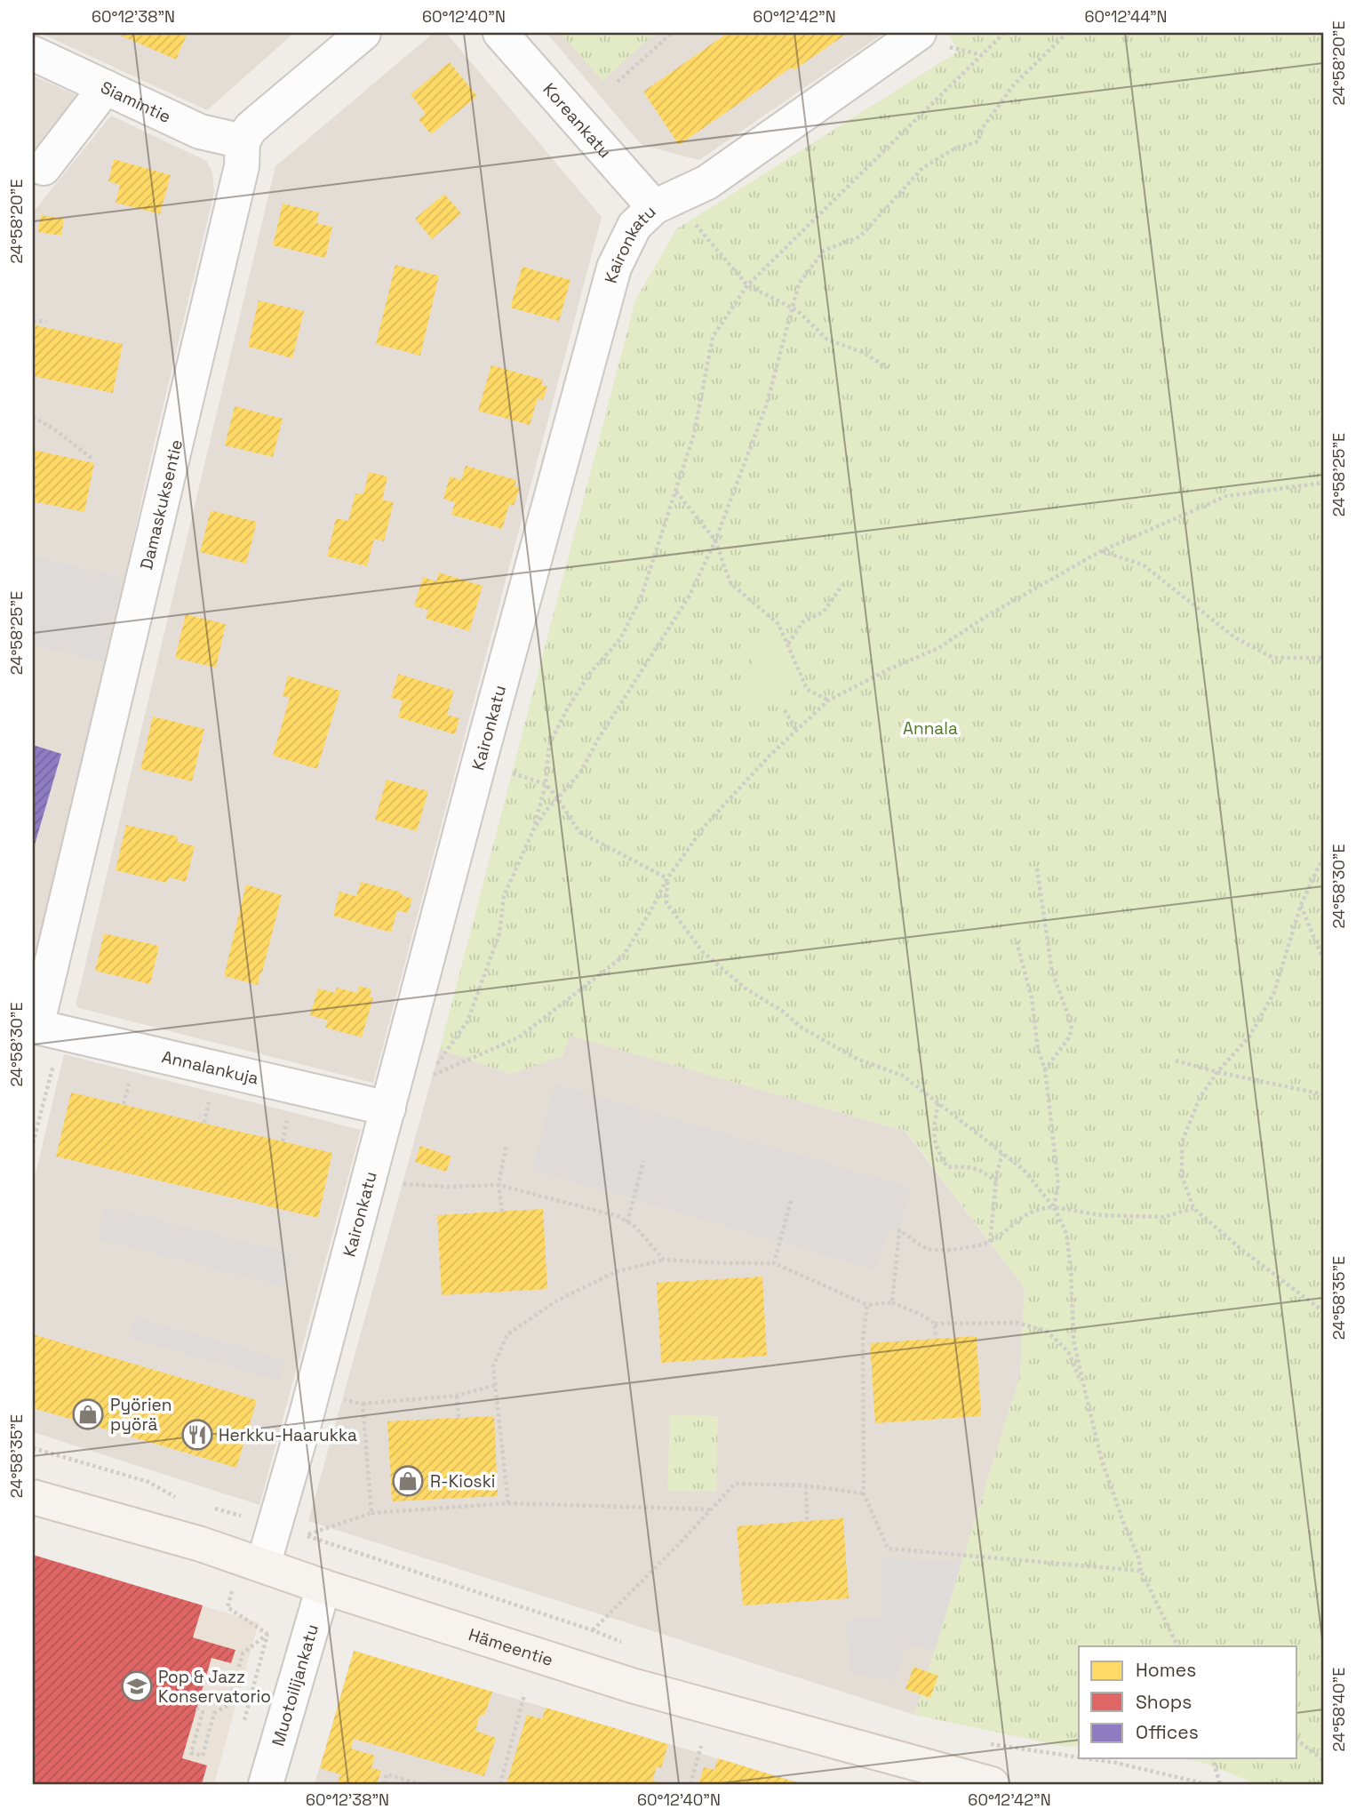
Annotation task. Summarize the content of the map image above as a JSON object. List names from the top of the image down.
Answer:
{
  "streets": {
    "main road": ["Hämeentie"],
    "street": [
      "Siamintie",
      "Koreankatu",
      "Kaironkatu",
      "Damaskuksentie",
      "Annalankuja",
      "Muotoilijankatu"
    ]
  },
  "crossings": [
    ["Siamintie", "Damaskuksentie"],
    ["Koreankatu", "Kaironkatu"],
    ["Kaironkatu", "Annalankuja"],
    ["Kaironkatu", "Hämeentie"],
    ["Damaskuksentie", "Annalankuja"],
    ["Hämeentie", "Muotoilijankatu"]
  ],
  "parks": ["Annala"],
  "places": {
    "shop": ["Pyörien pyörä", "R-Kioski"],
    "restaurant": ["Herkku-Haarukka"],
    "school or university": ["Pop & Jazz Konservatorio"]
  },
  "legend": ["Homes", "Shops", "Offices"],
  "coordinates": [
    "60°12'38\"N",
    "60°12'40\"N",
    "60°12'42\"N",
    "60°12'44\"N",
    "24°58'20\"E",
    "24°58'25\"E",
    "24°58'30\"E",
    "24°58'35\"E",
    "24°58'40\"E"
  ]
}
